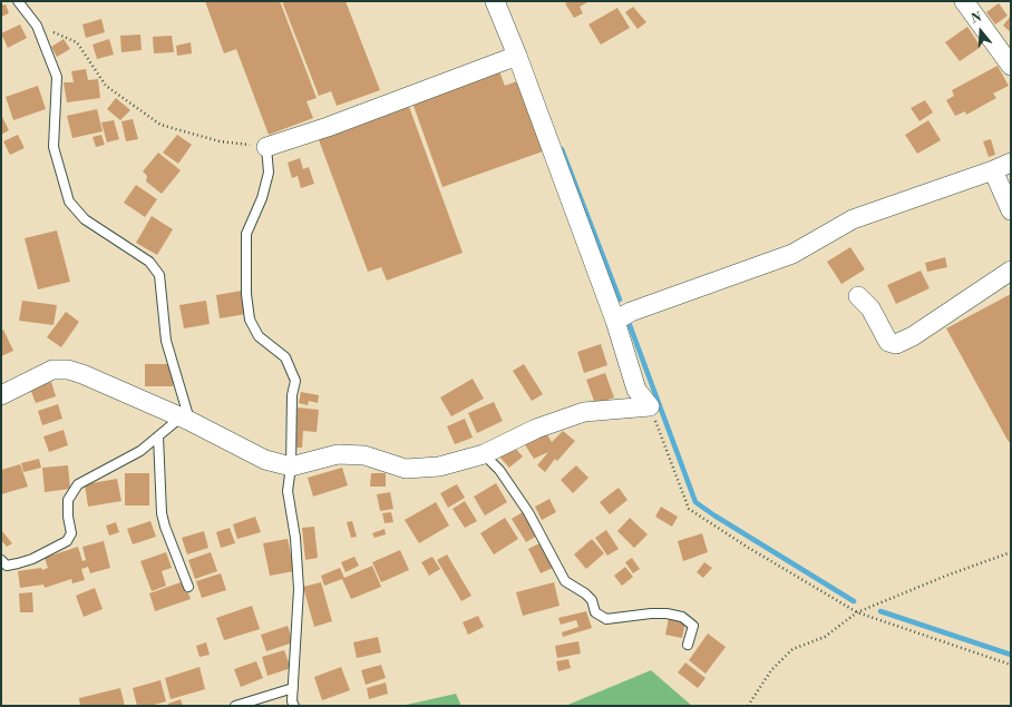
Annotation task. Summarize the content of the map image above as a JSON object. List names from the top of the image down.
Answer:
{
  "north": "top"
}
